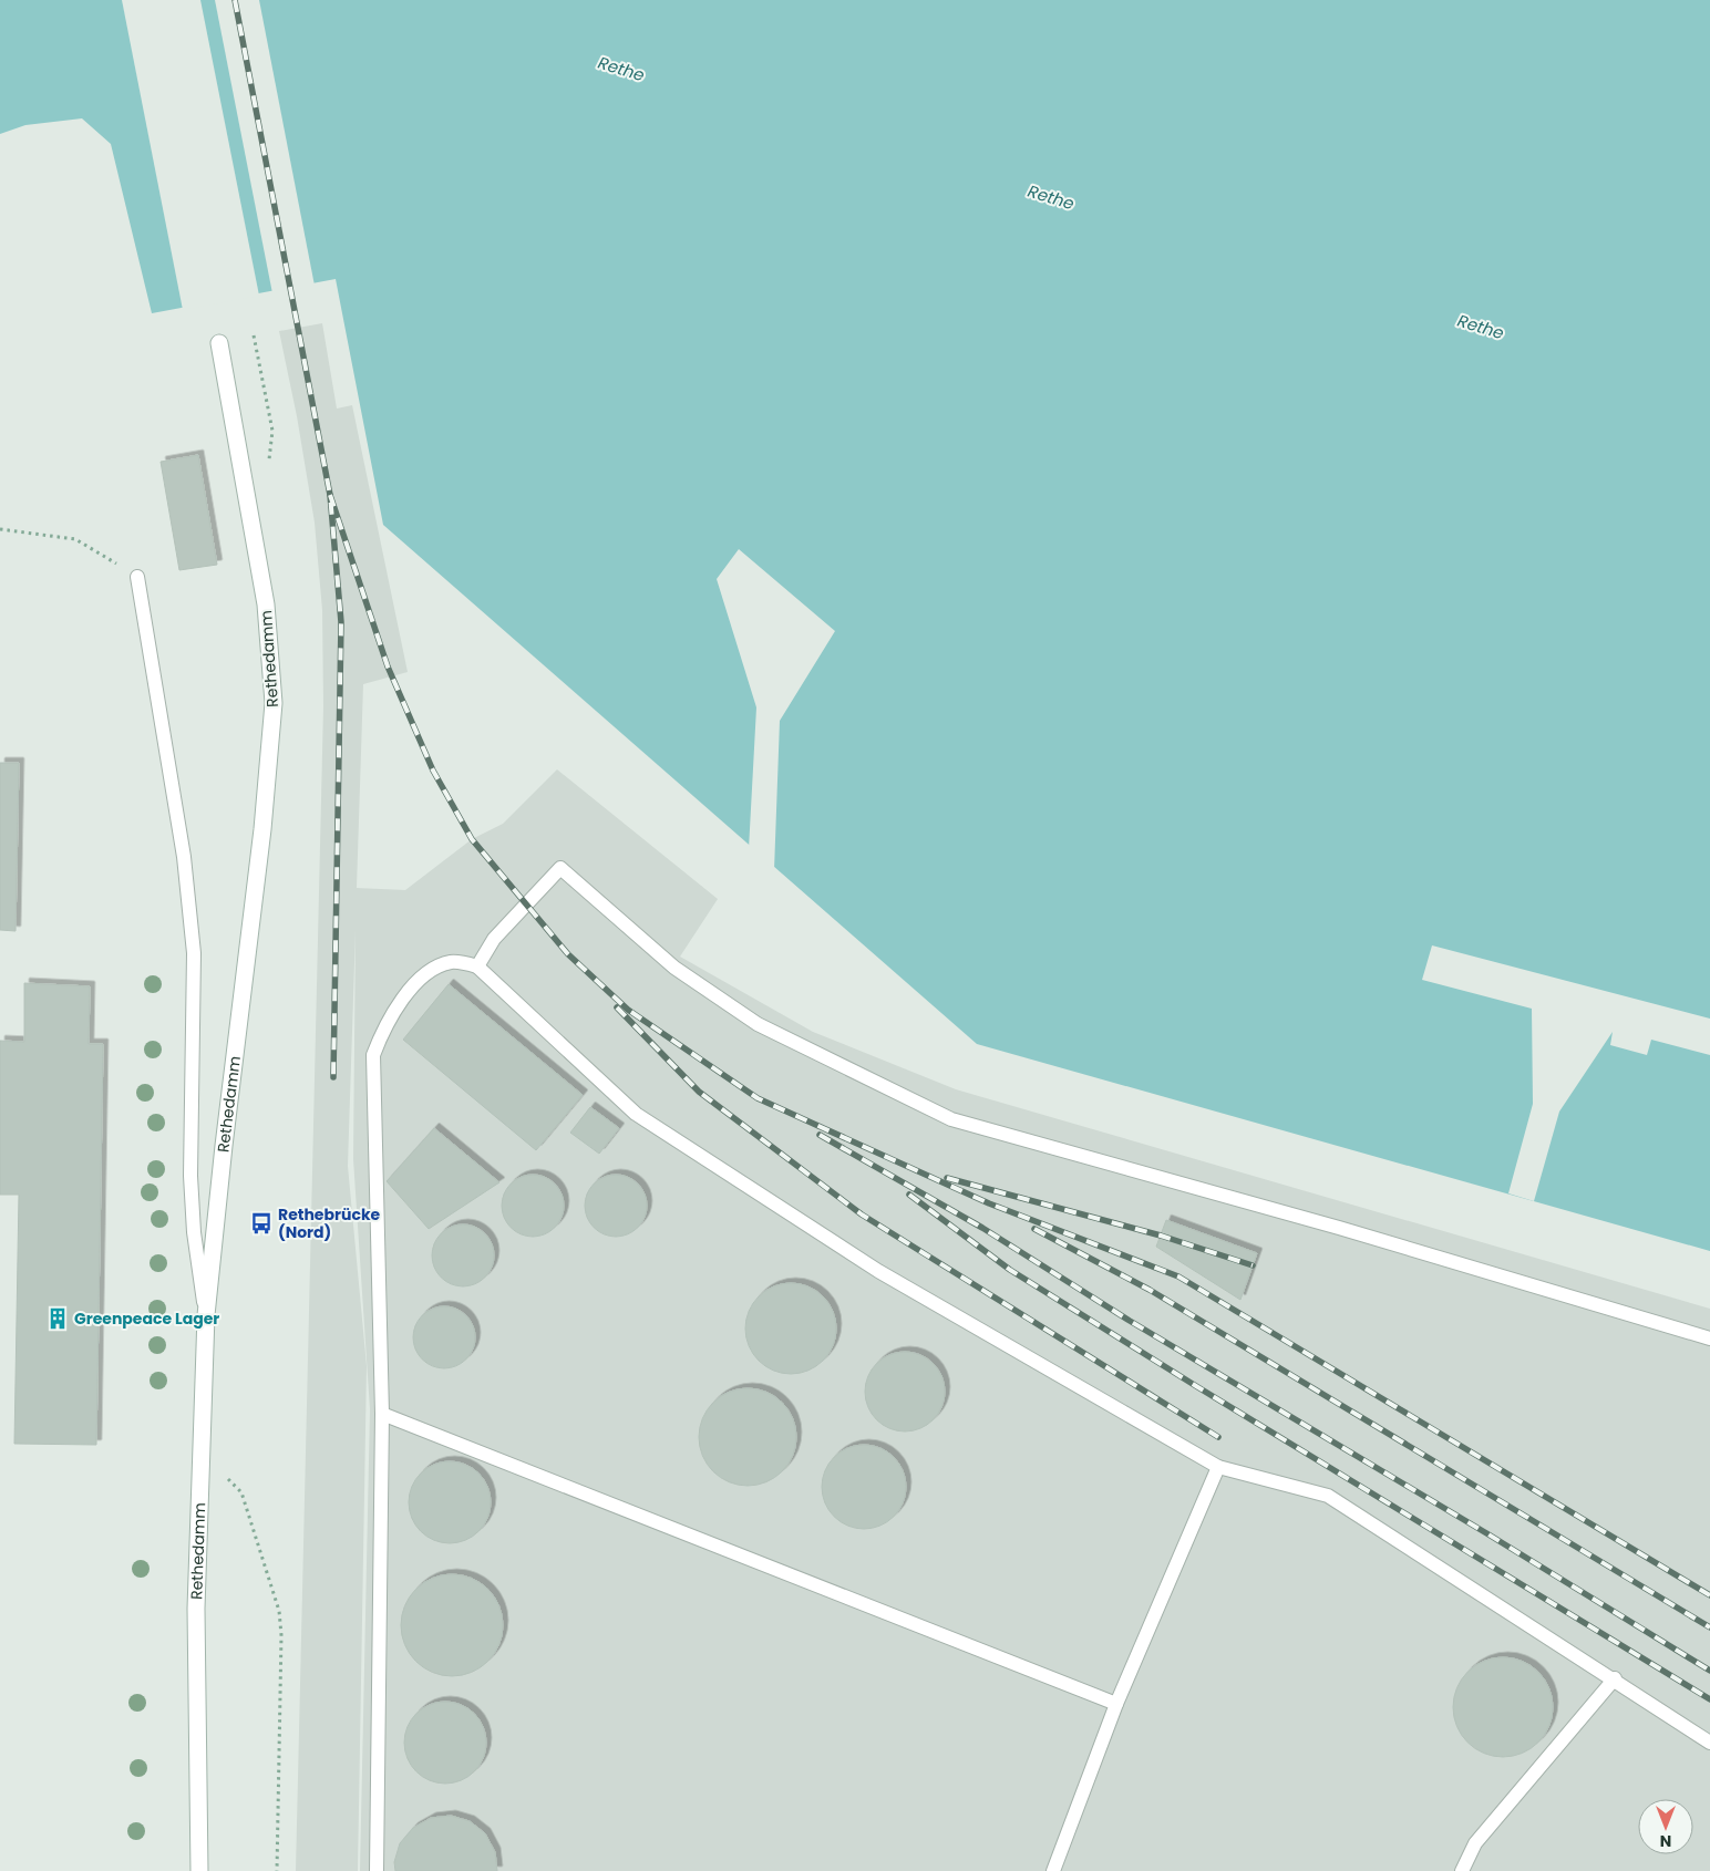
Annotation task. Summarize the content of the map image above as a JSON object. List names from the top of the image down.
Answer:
{
  "streets": {
    "main road": ["Rethedamm"]
  },
  "water": ["Rethe"],
  "places": {
    "bus stop": ["Rethebrücke (Nord)"],
    "building": ["Greenpeace Lager"]
  },
  "north": "bottom"
}
